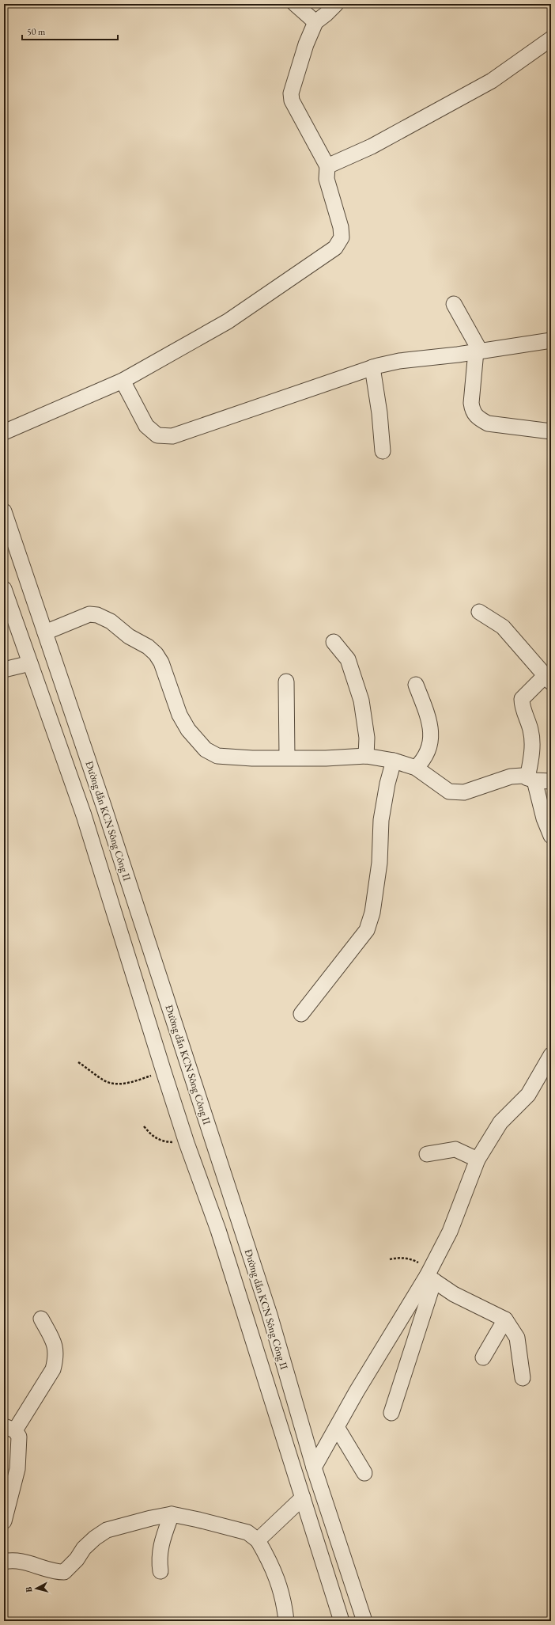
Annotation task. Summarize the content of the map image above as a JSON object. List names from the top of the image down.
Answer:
{
  "streets": {
    "street": ["Đường dẫn KCN Sông Công II"]
  },
  "scale_bar": "50 m",
  "north": "left"
}
